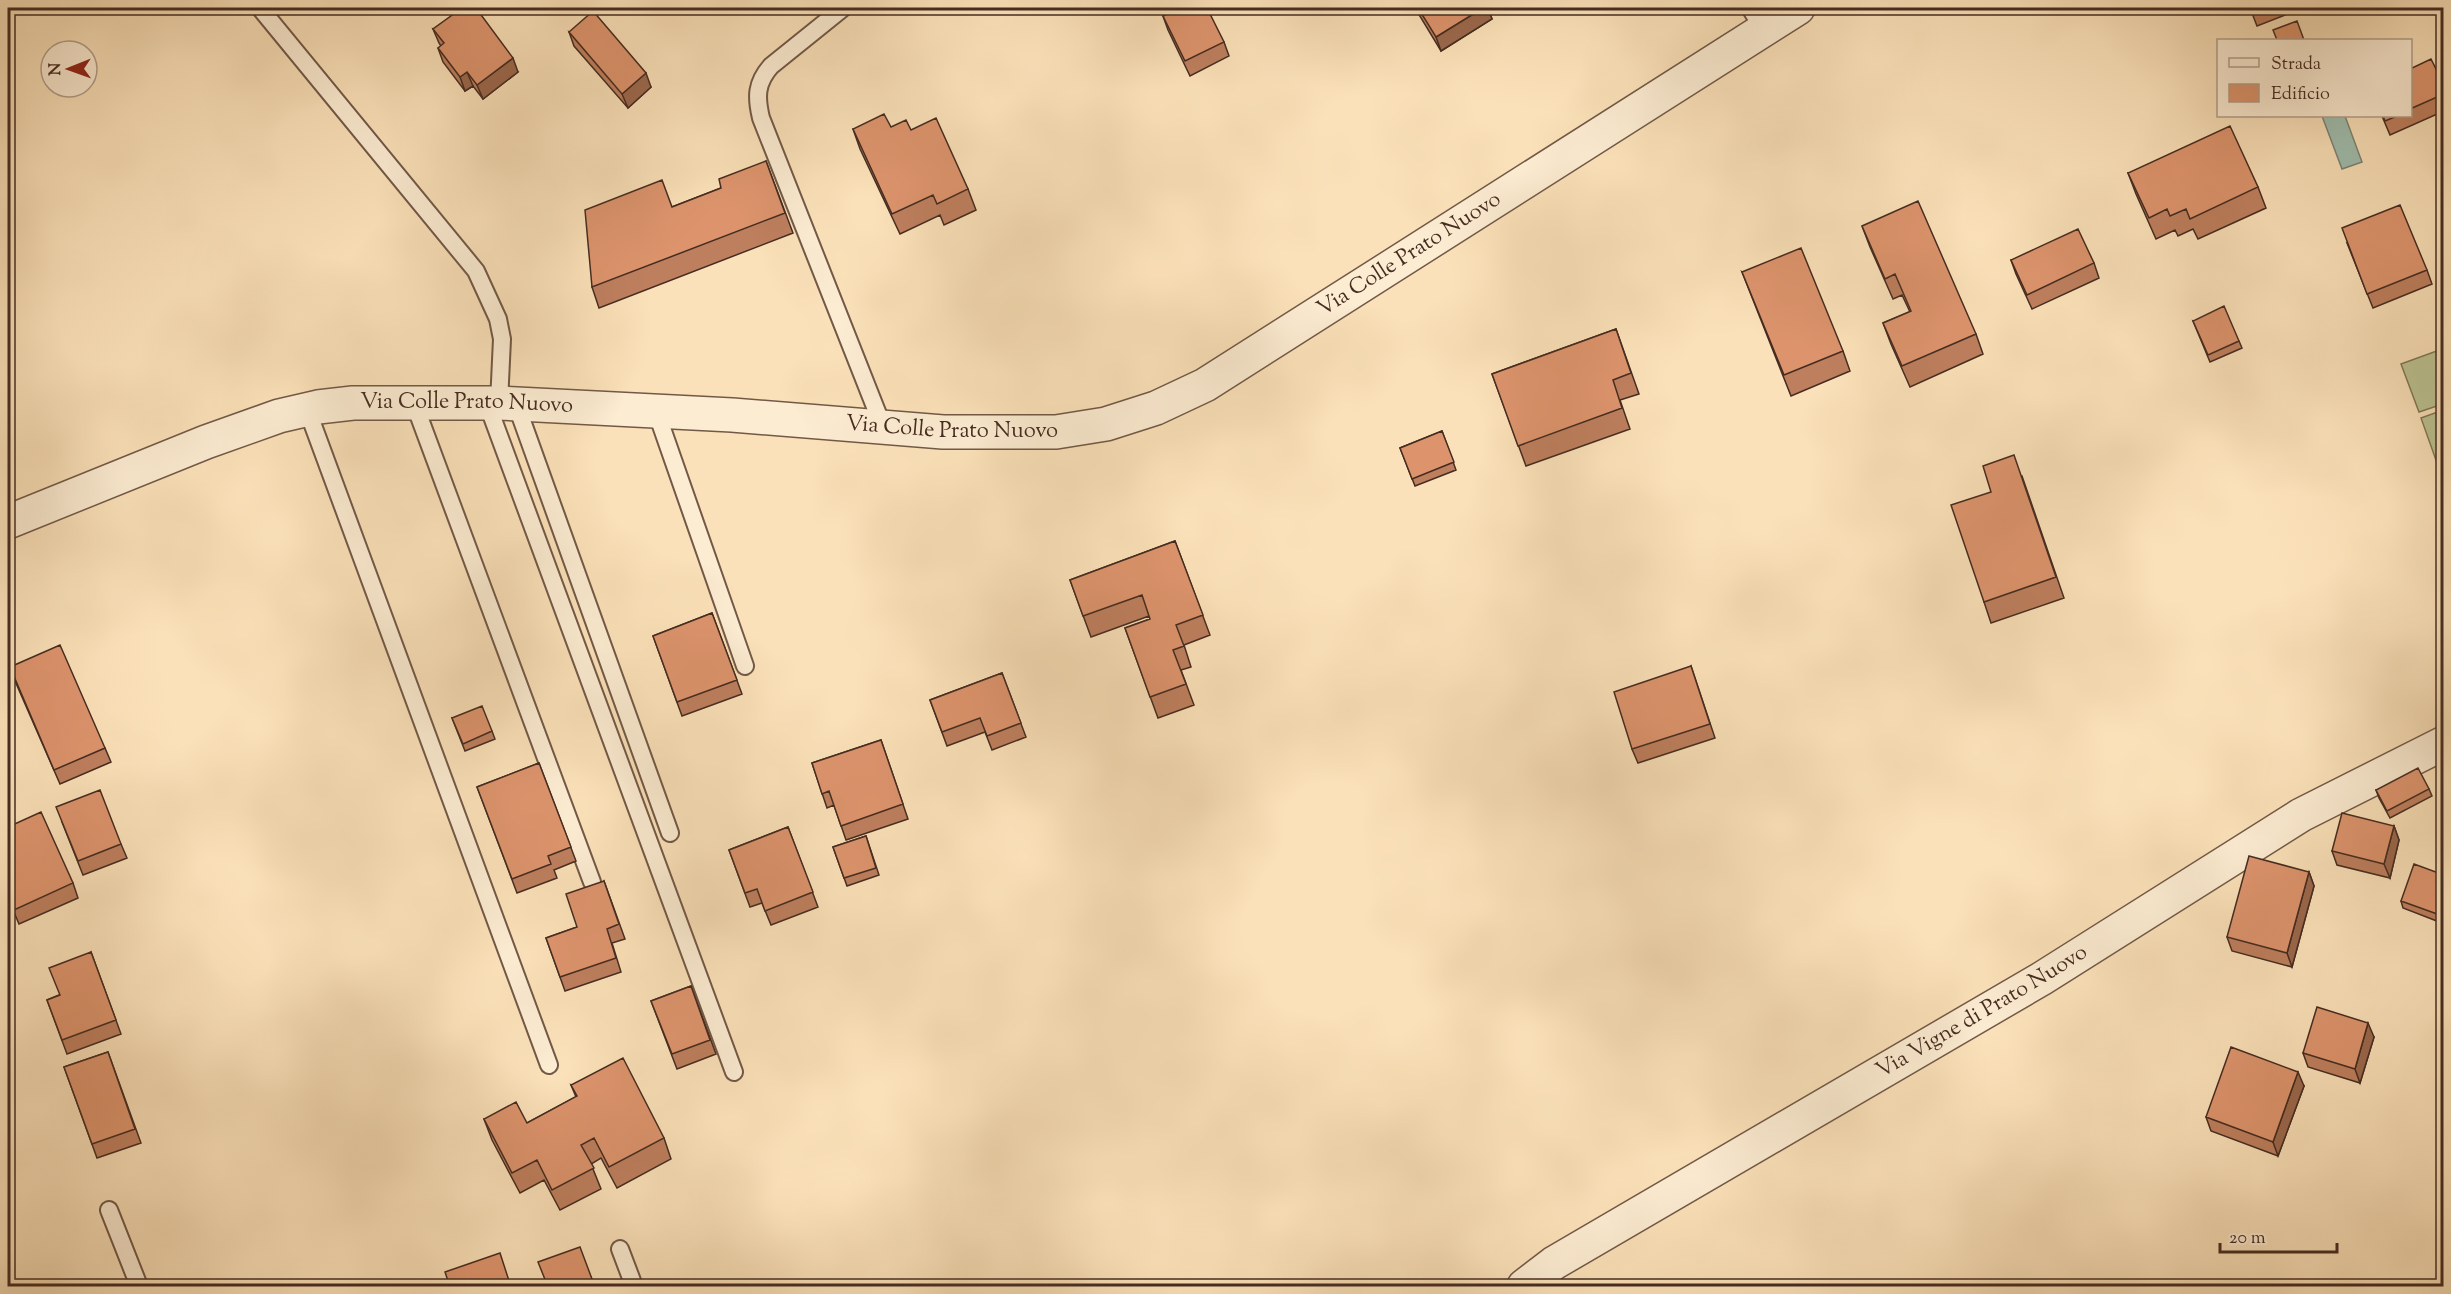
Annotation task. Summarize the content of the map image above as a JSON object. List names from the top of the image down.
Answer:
{
  "streets": {
    "street": ["Via Colle Prato Nuovo", "Via Vigne di Prato Nuovo"]
  },
  "legend": ["Strada", "Edificio"],
  "scale_bar": "20 m",
  "north": "left"
}
